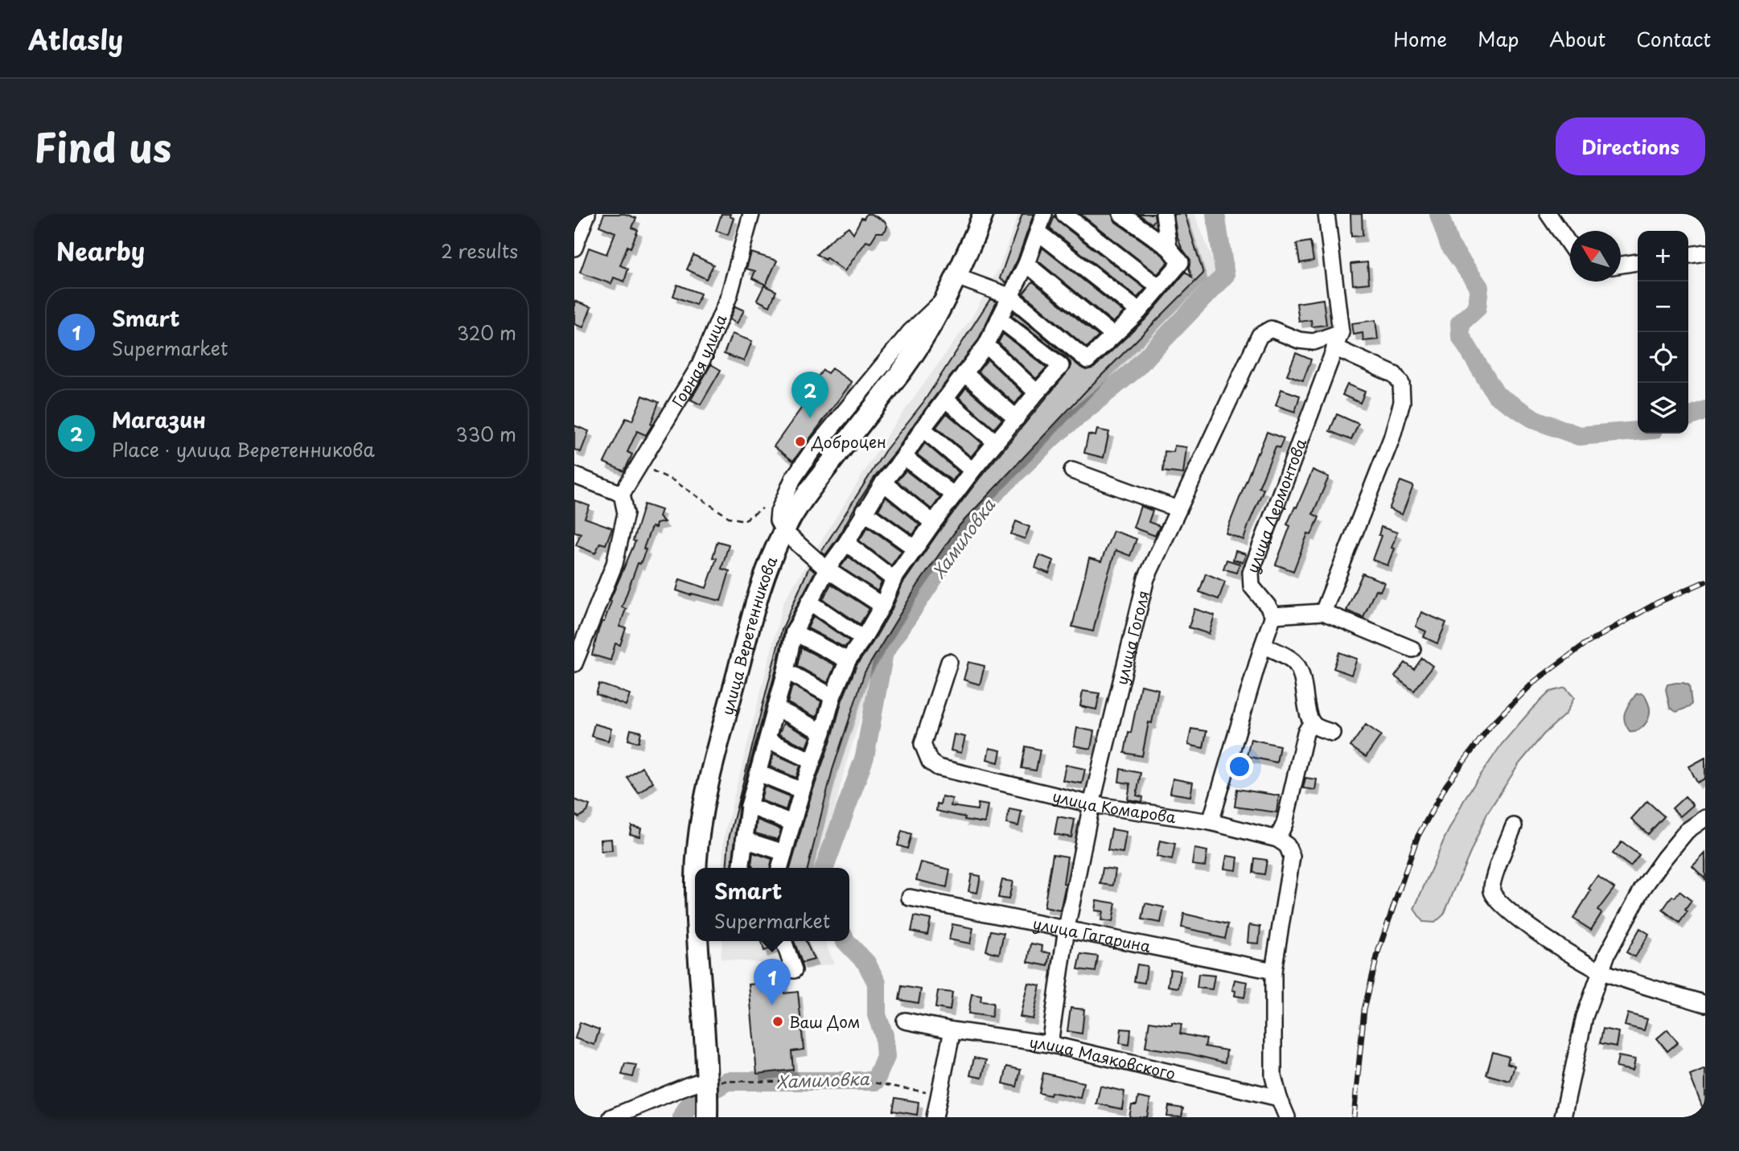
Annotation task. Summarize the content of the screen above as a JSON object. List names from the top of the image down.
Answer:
{
  "streets": {
    "main road": ["улица Веретенникова"],
    "street": [
      "Горная улица",
      "улица Лермонтова",
      "улица Гоголя",
      "улица Комарова",
      "улица Гагарина",
      "улица Маяковского"
    ]
  },
  "crossings": [
    ["улица Лермонтова", "улица Гоголя"],
    ["улица Гоголя", "улица Комарова"],
    ["улица Гоголя", "улица Гагарина"],
    ["улица Гоголя", "улица Маяковского"]
  ],
  "water": ["Хамиловка"],
  "places": ["Доброцен", "Ваш Дом"],
  "north": "top left",
  "page": {
    "header": "Atlasly",
    "nav": [
      "Home",
      "Map",
      "About",
      "Contact"
    ],
    "title": "Find us",
    "buttons": "Directions",
    "heading": ["Nearby", "2 results"],
    "map_buttons": ["+", "−"],
    "list": [
      {
        "mark": "1",
        "name": "Smart",
        "note": "Supermarket",
        "value": "320 m"
      },
      {
        "mark": "2",
        "name": "Магазин",
        "note": "Place · улица Веретенникова",
        "value": "330 m"
      }
    ],
    "pins": ["2", "1"],
    "popup": ["Smart", "Supermarket"]
  }
}
